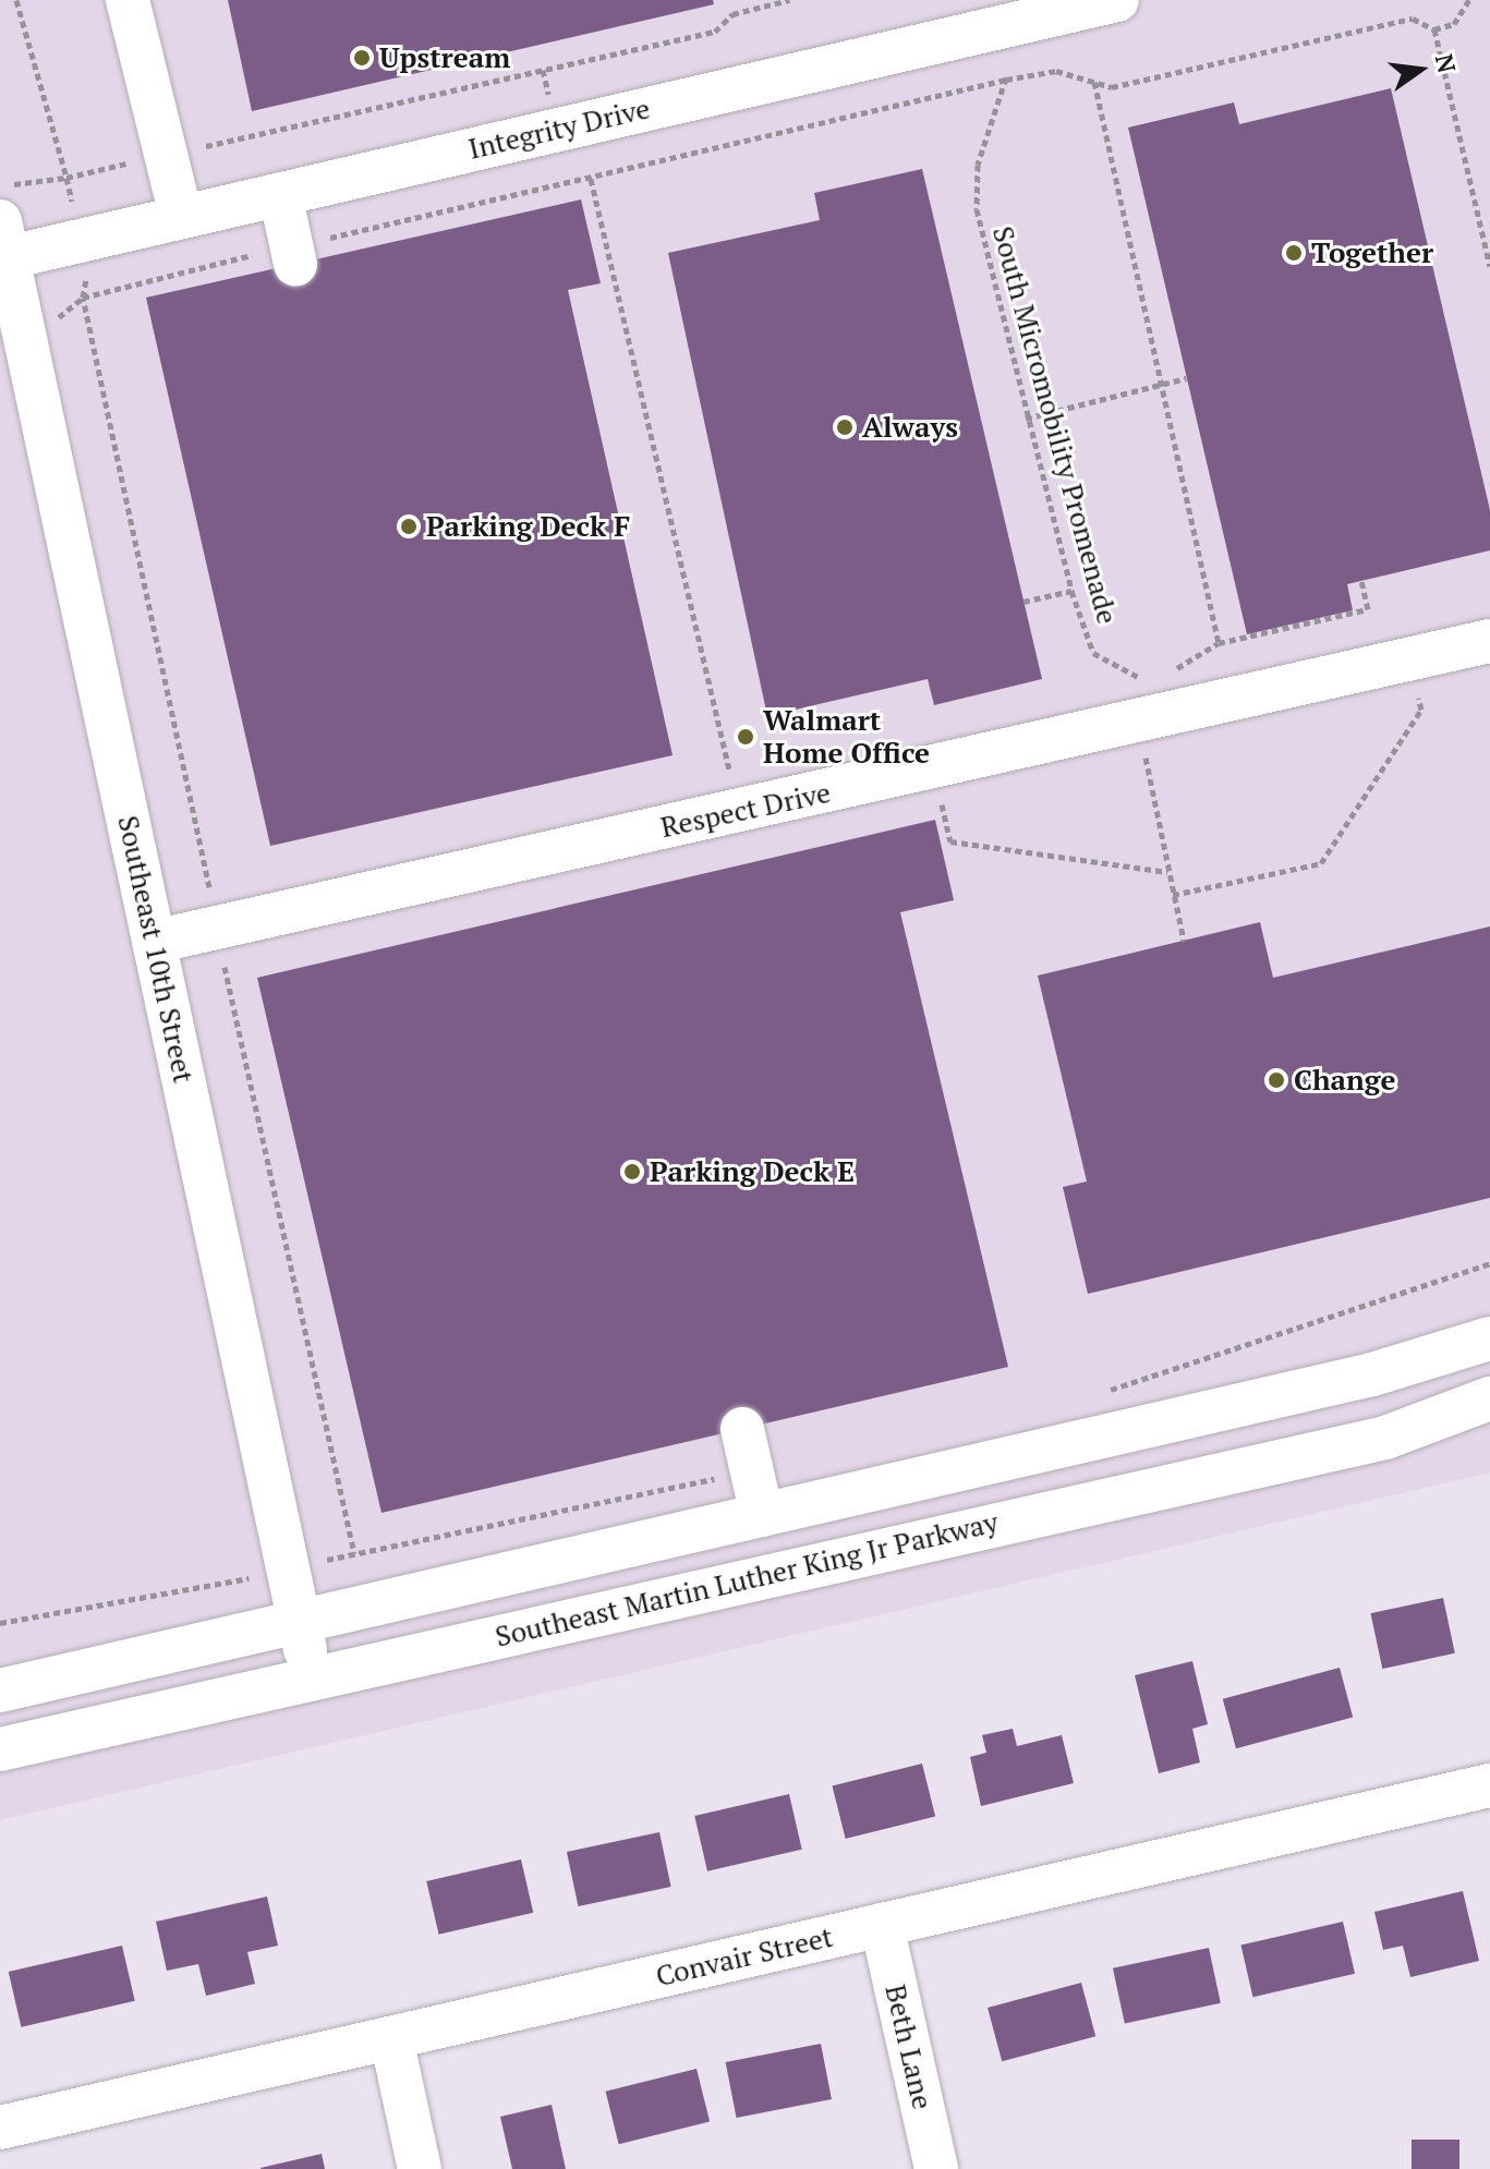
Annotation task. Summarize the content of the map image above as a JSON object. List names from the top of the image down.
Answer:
{
  "streets": {
    "street": [
      "Integrity Drive",
      "Respect Drive",
      "Southeast 10th Street",
      "Southeast Martin Luther King Jr Parkway",
      "Convair Street",
      "Beth Lane"
    ],
    "path": ["South Micromobility Promenade"]
  },
  "crossings": [
    ["Integrity Drive", "Southeast 10th Street"],
    ["South Micromobility Promenade", "Respect Drive"],
    ["Respect Drive", "Southeast 10th Street"],
    ["Southeast 10th Street", "Southeast Martin Luther King Jr Parkway"],
    ["Convair Street", "Beth Lane"]
  ],
  "places": [
    "Upstream",
    "Together",
    "Always",
    "Parking Deck F",
    "Walmart Home Office",
    "Change",
    "Parking Deck E"
  ],
  "north": "right"
}
